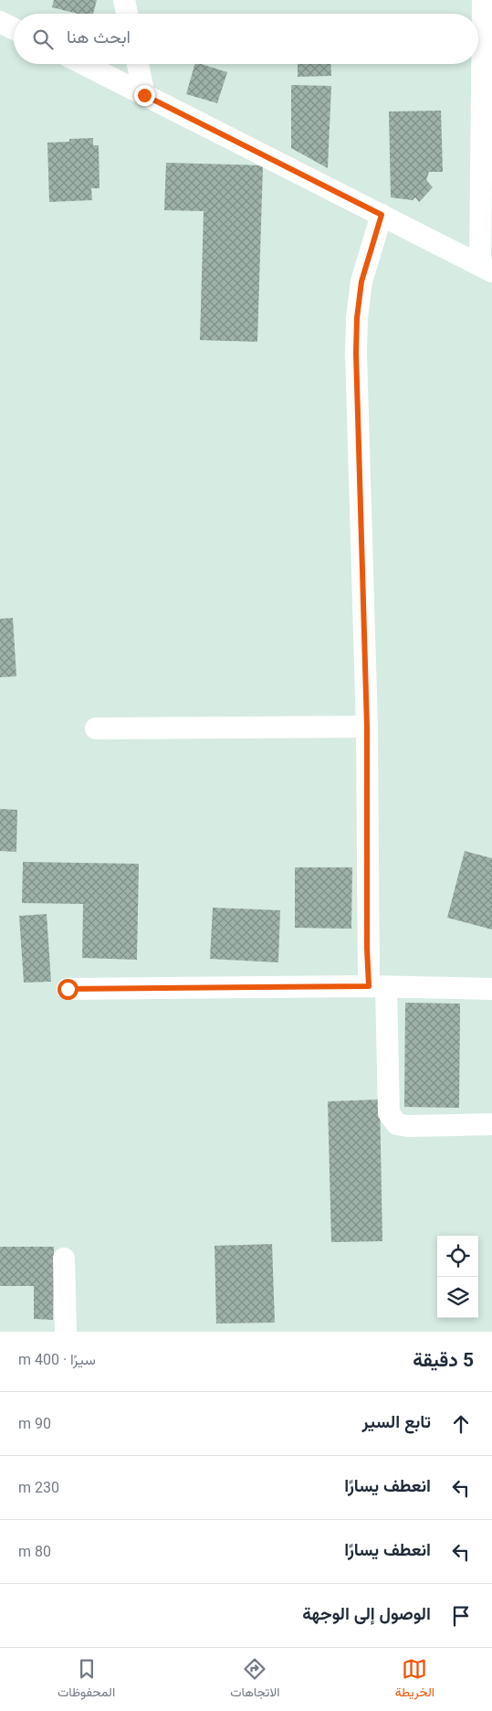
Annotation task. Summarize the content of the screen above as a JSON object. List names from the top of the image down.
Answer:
{
  "page": {
    "search": "ابحث هنا",
    "heading": ["5 دقيقة", "سيرًا · 400 m"],
    "list": [
      ["تابع السير", "90 m"],
      ["انعطف يسارًا", "230 m"],
      ["انعطف يسارًا", "80 m"],
      "الوصول إلى الوجهة"
    ],
    "nav": ["الخريطة", "الاتجاهات", "المحفوظات"]
  }
}
